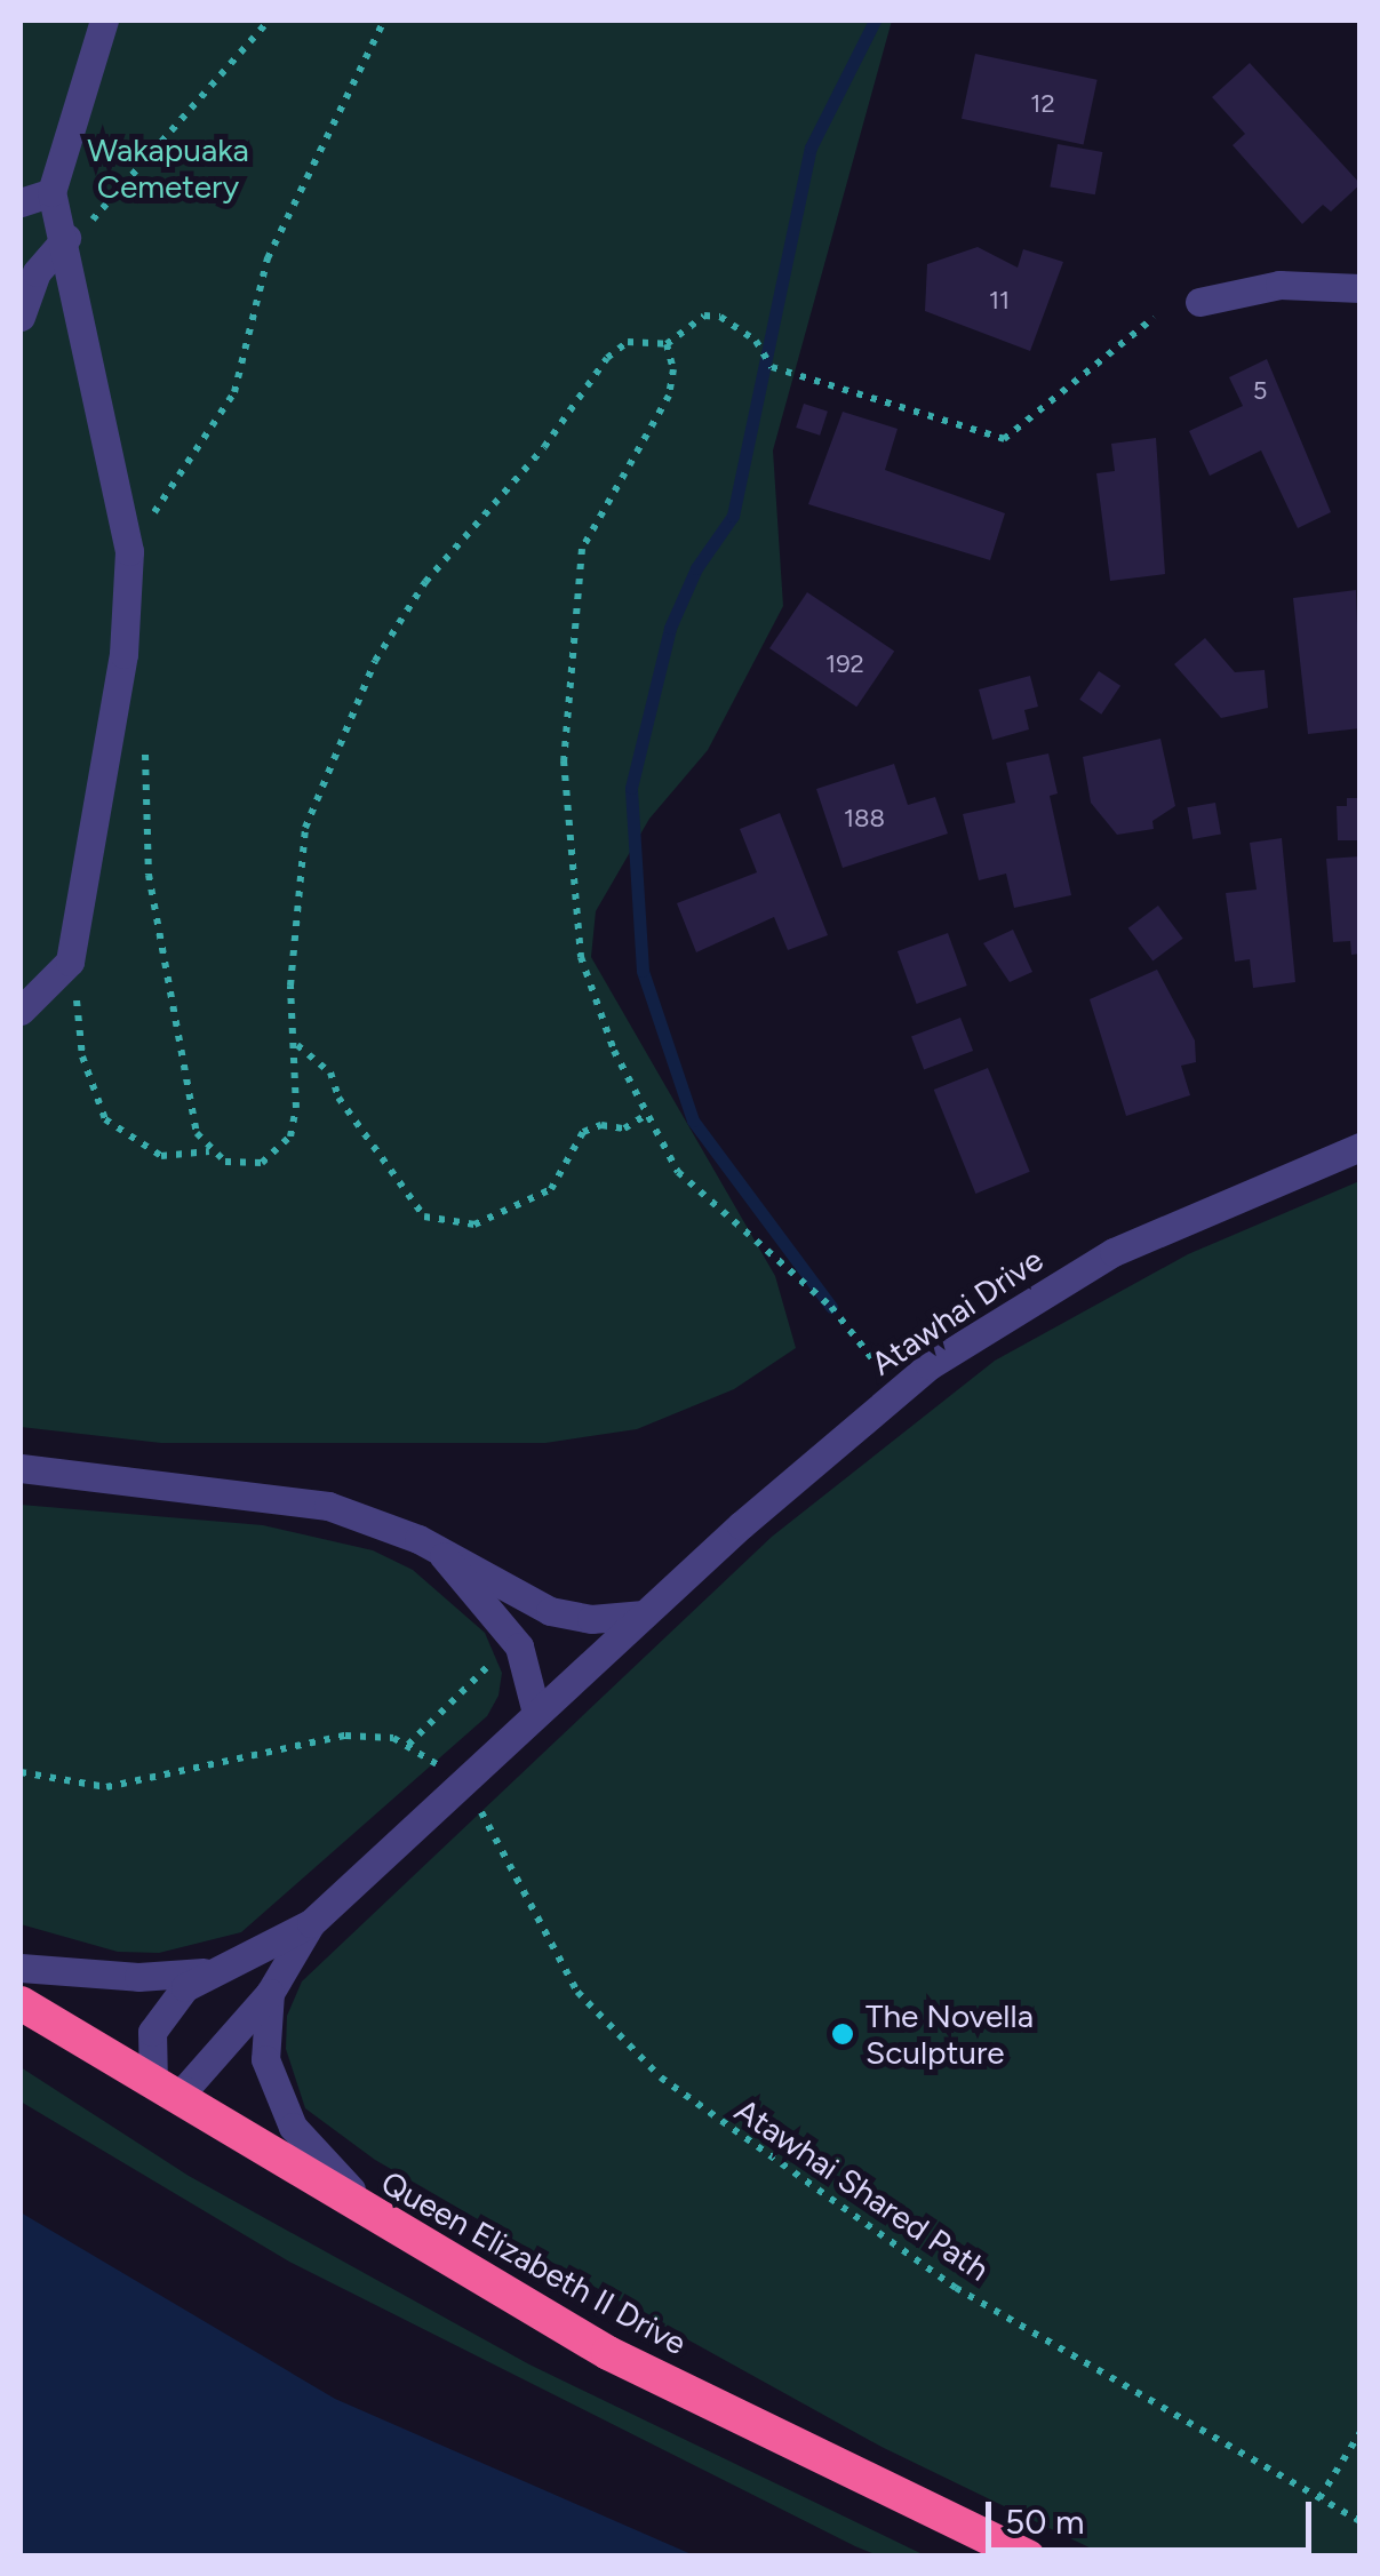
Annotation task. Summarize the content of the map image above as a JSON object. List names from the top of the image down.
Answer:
{
  "streets": {
    "highway": ["Queen Elizabeth II Drive"],
    "street": ["Atawhai Drive"],
    "path": ["Atawhai Shared Path"]
  },
  "parks": ["Wakapuaka Cemetery"],
  "places": ["The Novella Sculpture"],
  "house_numbers": [
    "12",
    "11",
    "5",
    "192",
    "188"
  ],
  "scale_bar": "50 m"
}
